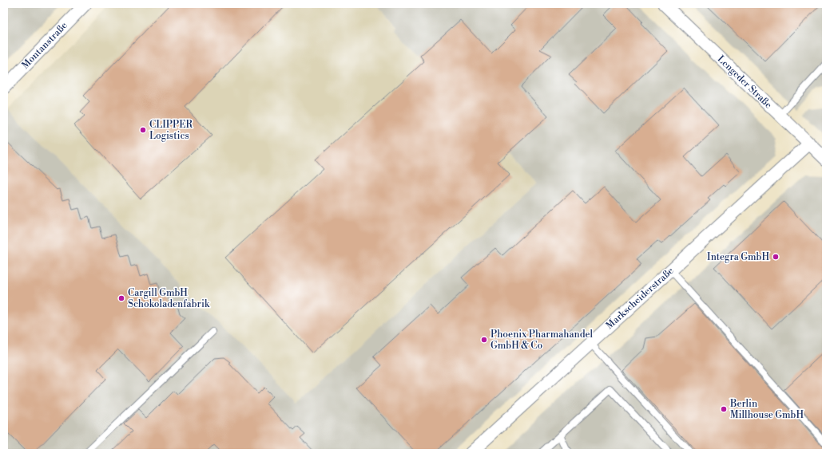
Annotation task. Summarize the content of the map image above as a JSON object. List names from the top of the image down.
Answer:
{
  "streets": {
    "street": ["Montanstraße", "Lengeder Straße", "Markscheiderstraße"]
  },
  "crossings": [
    ["Lengeder Straße", "Markscheiderstraße"]
  ],
  "places": [
    "CLIPPER Logistics",
    "Integra GmbH",
    "Cargill GmbH Schokoladenfabrik",
    "Phoenix Pharmahandel GmbH & Co",
    "Berlin Millhouse GmbH"
  ]
}
